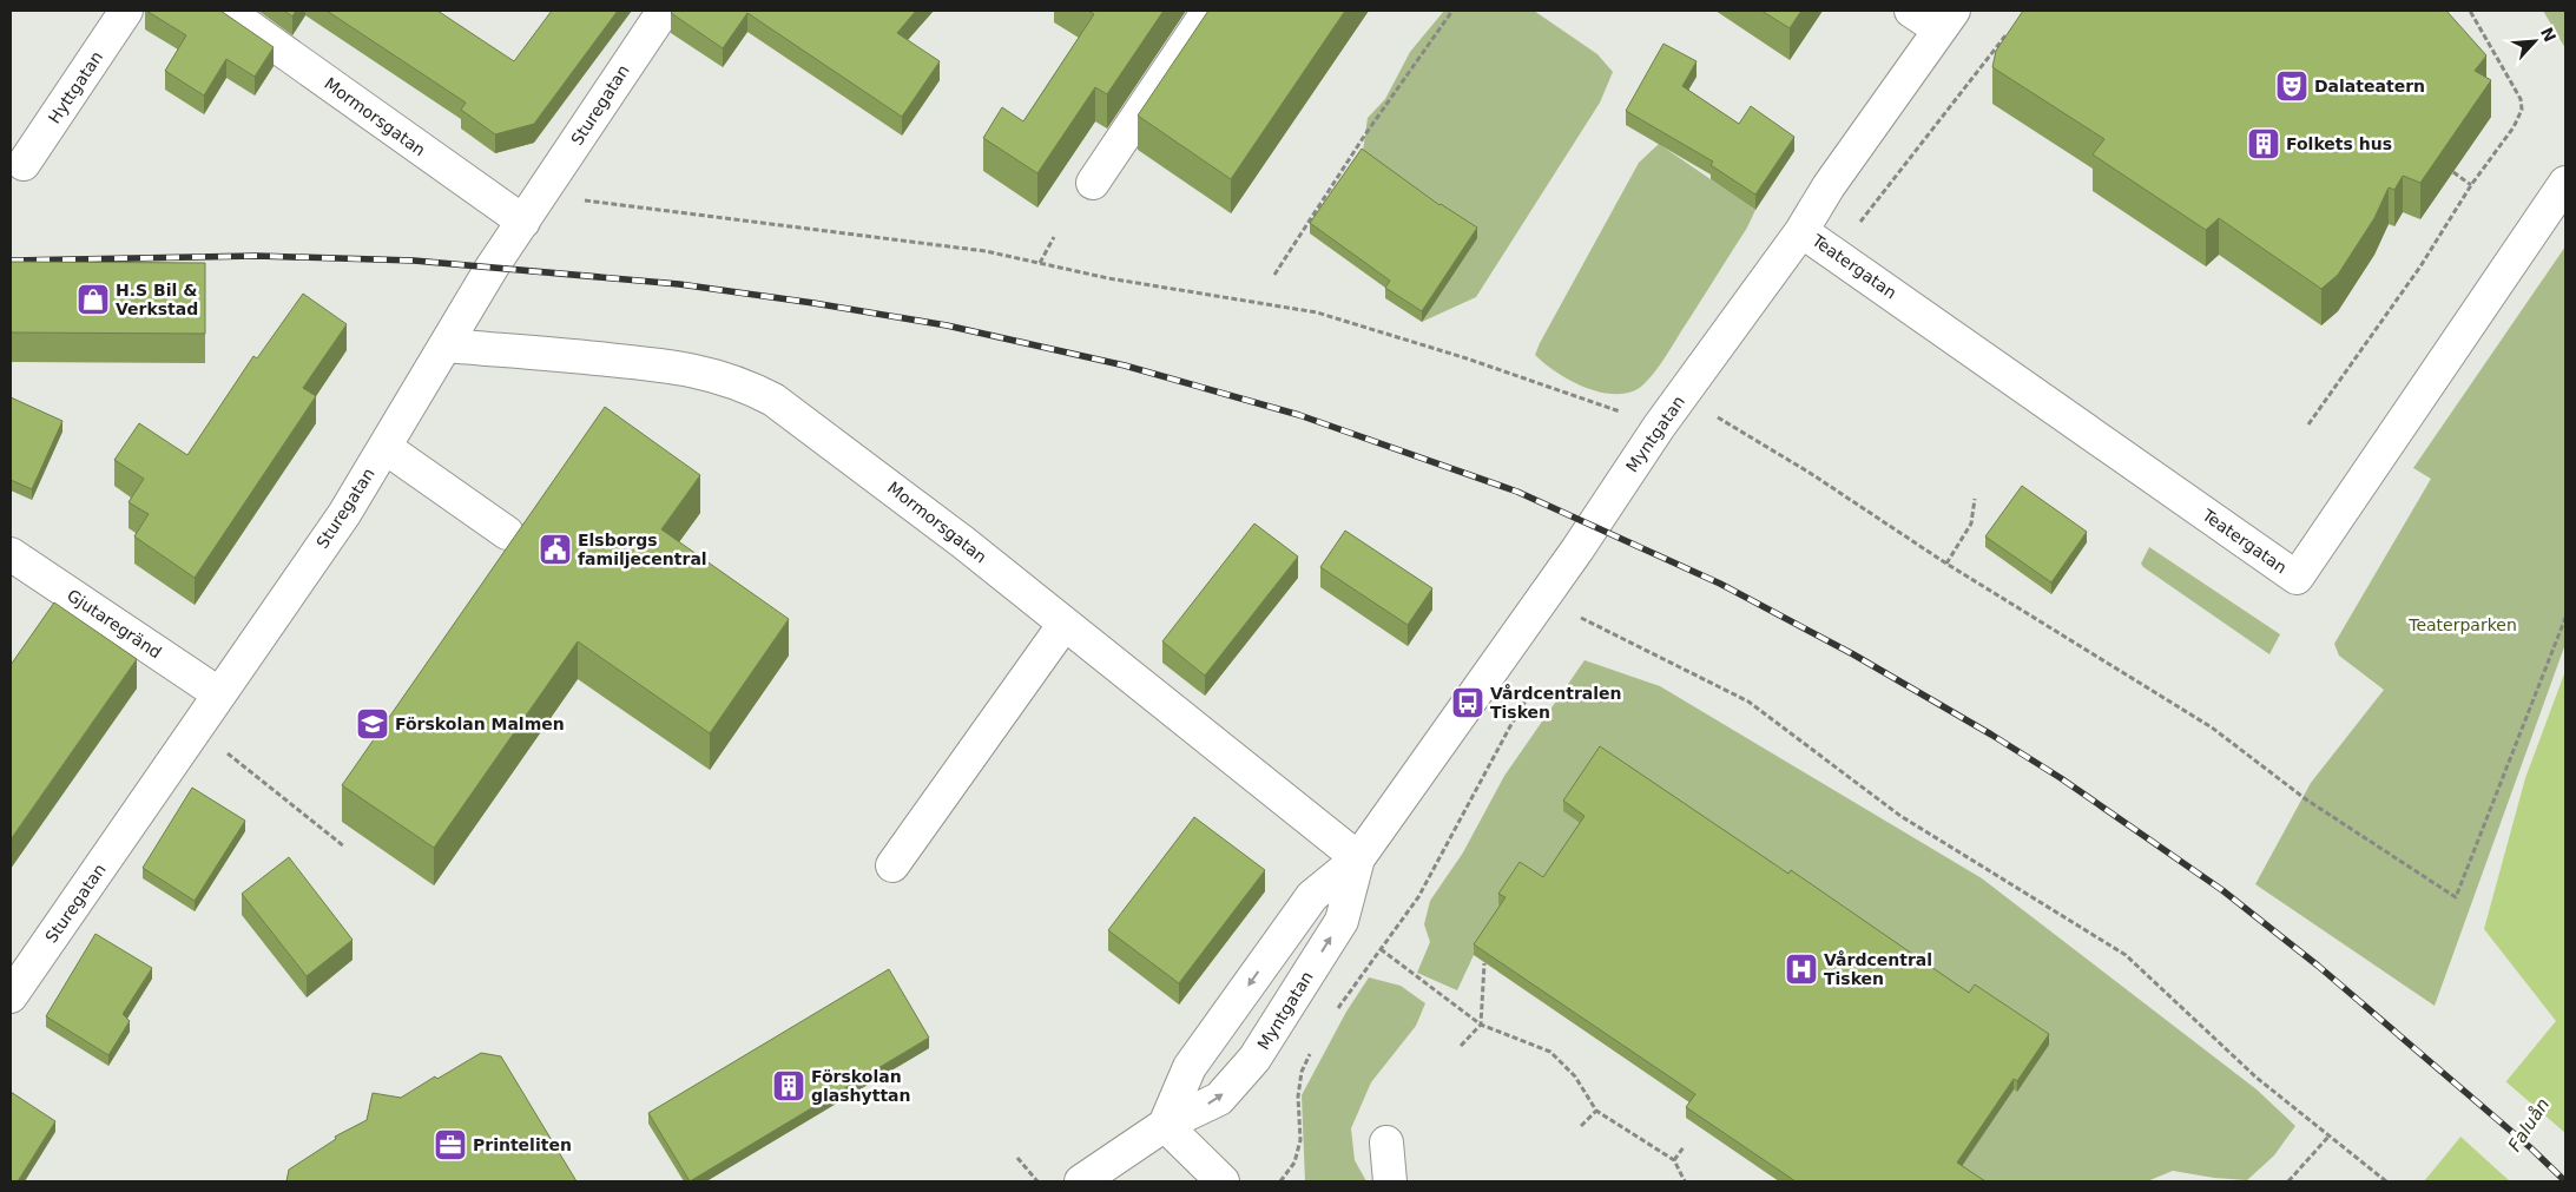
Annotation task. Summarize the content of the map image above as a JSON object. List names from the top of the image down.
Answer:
{
  "streets": {
    "street": [
      "Hyttgatan",
      "Sturegatan",
      "Mormorsgatan",
      "Teatergatan",
      "Myntgatan",
      "Gjutaregränd"
    ]
  },
  "crossings": [
    ["Sturegatan", "Mormorsgatan"],
    ["Sturegatan", "Gjutaregränd"],
    ["Mormorsgatan", "Myntgatan"],
    ["Teatergatan", "Myntgatan"]
  ],
  "water": ["Faluån"],
  "parks": ["Teaterparken"],
  "places": {
    "theatre": ["Dalateatern"],
    "building": ["Folkets hus", "Förskolan glashyttan"],
    "shop": ["H.S Bil & Verkstad"],
    "public building": ["Elsborgs familjecentral"],
    "bus stop": ["Vårdcentralen Tisken"],
    "school or university": ["Förskolan Malmen"],
    "hospital": ["Vårdcentral Tisken"],
    "office": ["Printeliten"]
  },
  "north": "top right"
}
